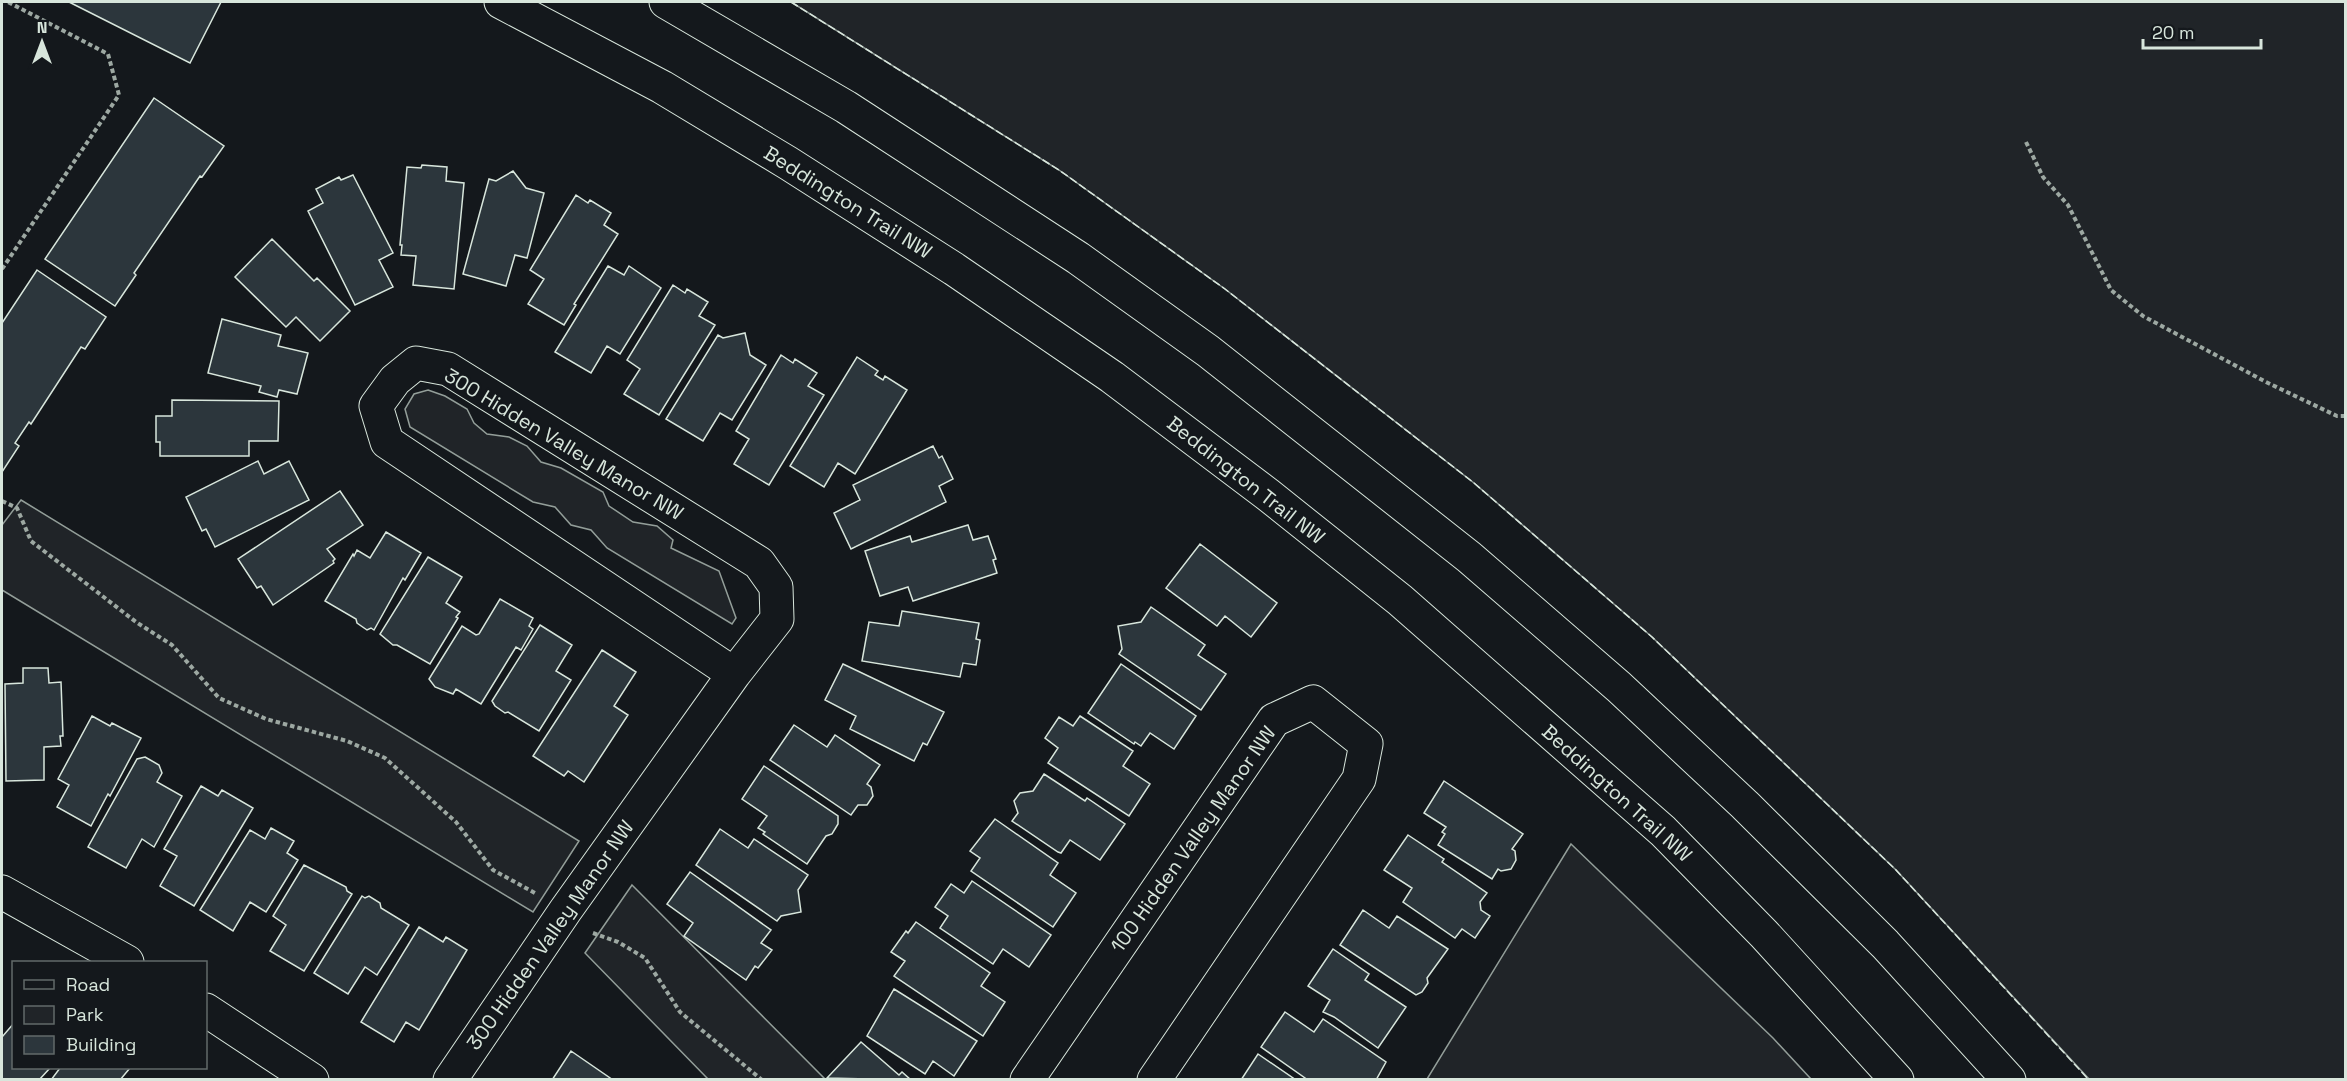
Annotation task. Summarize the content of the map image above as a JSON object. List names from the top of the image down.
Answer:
{
  "streets": {
    "main road": ["Beddington Trail NW", "300 Hidden Valley Manor NW", "100 Hidden Valley Manor NW"]
  },
  "legend": ["Road", "Park", "Building"],
  "scale_bar": "20 m",
  "north": "top"
}
